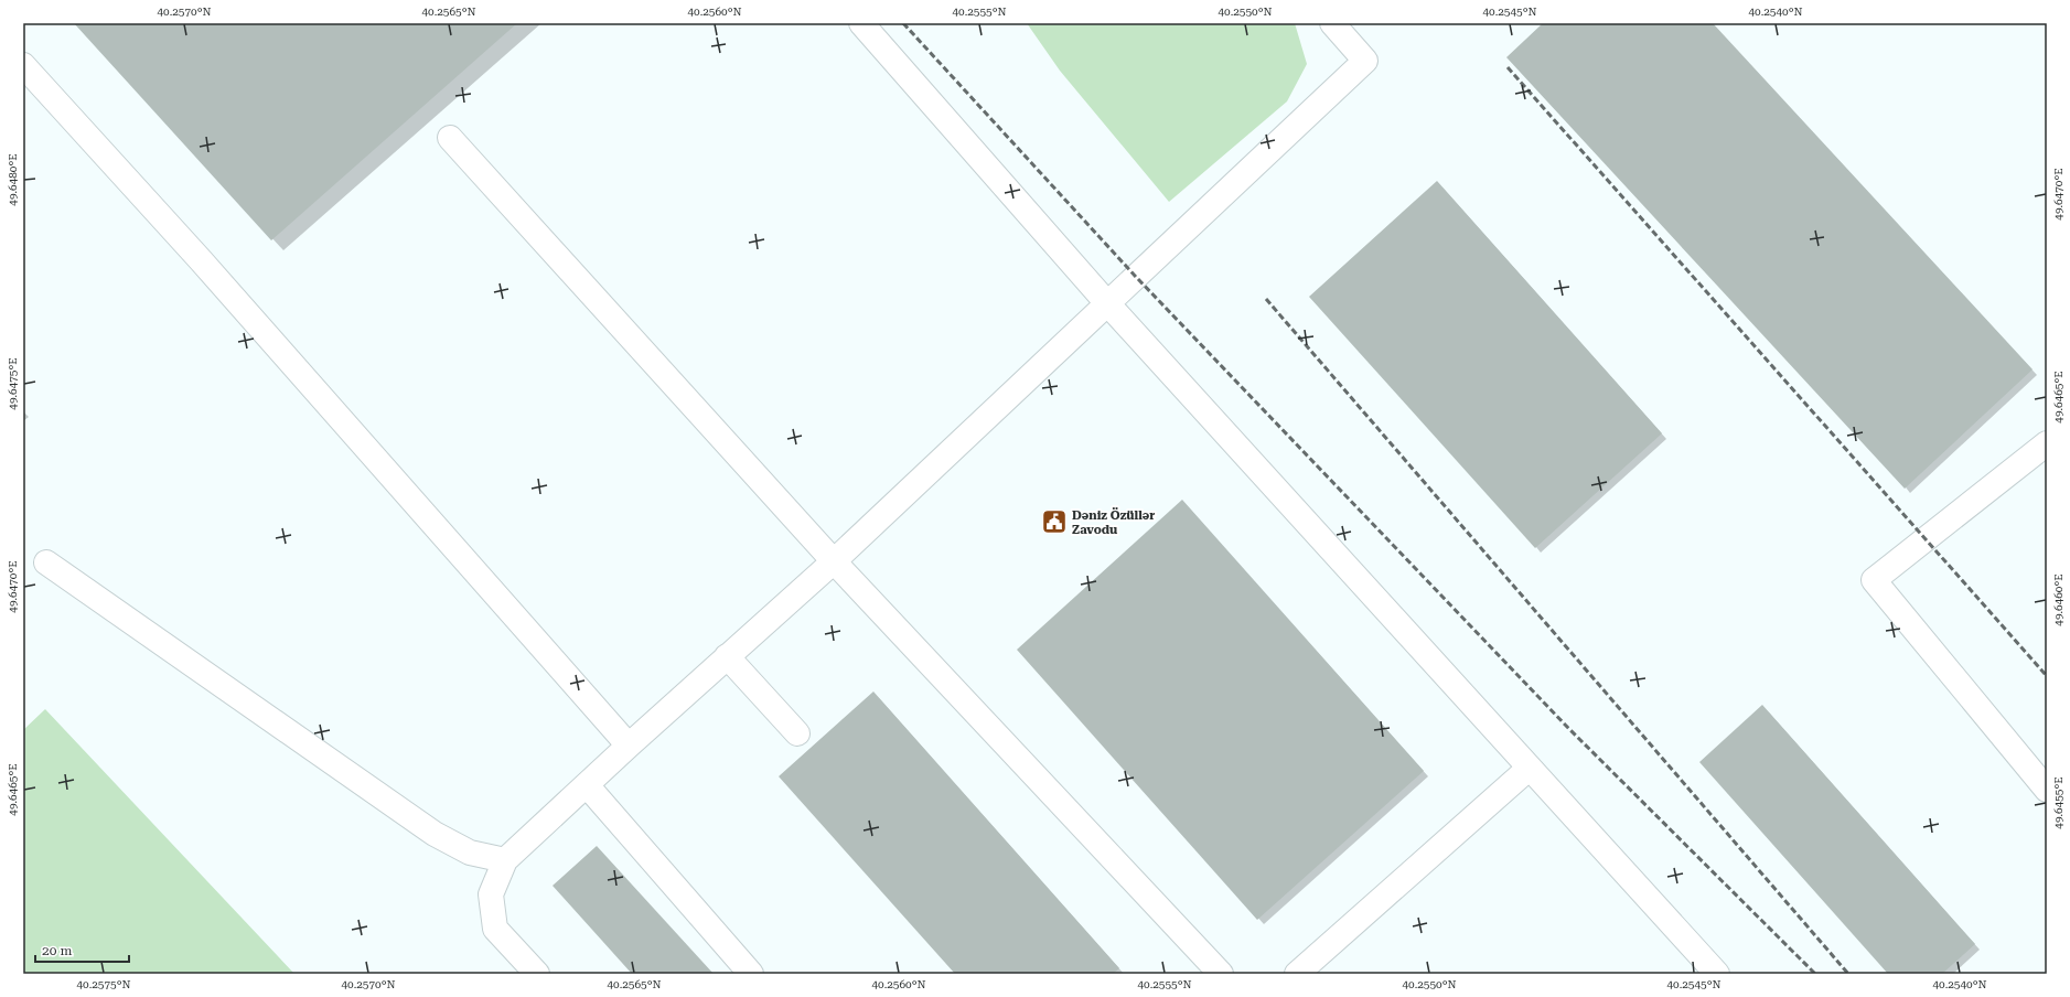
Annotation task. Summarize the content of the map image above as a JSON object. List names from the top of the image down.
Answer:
{
  "places": {
    "public building": ["Dəniz Özüllər Zavodu"]
  },
  "scale_bar": "20 m",
  "coordinates": [
    "40.2570°N",
    "40.2565°N",
    "40.2560°N",
    "40.2555°N",
    "40.2550°N",
    "40.2545°N",
    "40.2540°N",
    "49.6480°E",
    "49.6470°E",
    "49.6475°E",
    "49.6465°E",
    "49.6460°E",
    "49.6455°E",
    "40.2575°N"
  ]
}
